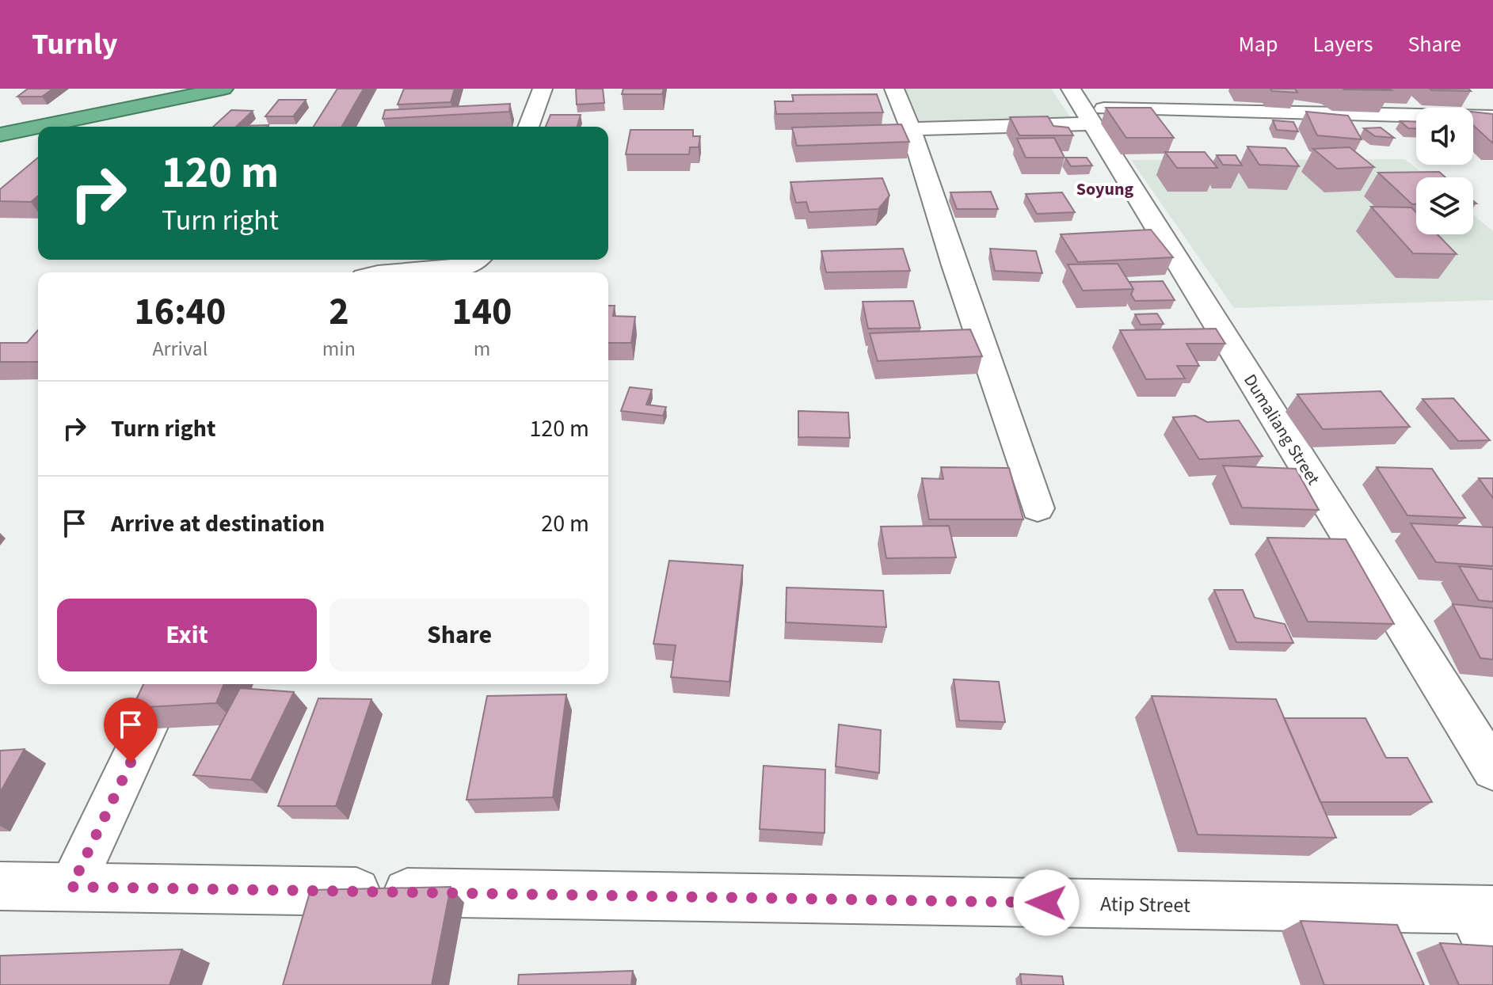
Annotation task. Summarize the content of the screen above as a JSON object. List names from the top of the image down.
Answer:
{
  "streets": {
    "street": ["Dumaliang Street", "Atip Street"]
  },
  "districts": ["Soyung"],
  "page": {
    "header": "Turnly",
    "nav": ["Map", "Layers", "Share"],
    "turn": ["120 m", "Turn right"],
    "eta": [
      "16:40",
      "Arrival",
      "2",
      "min",
      "140",
      "m"
    ],
    "list": [
      {
        "name": "Turn right",
        "value": "120 m"
      },
      {
        "name": "Arrive at destination",
        "value": "20 m"
      }
    ],
    "buttons": ["Exit", "Share"]
  }
}
